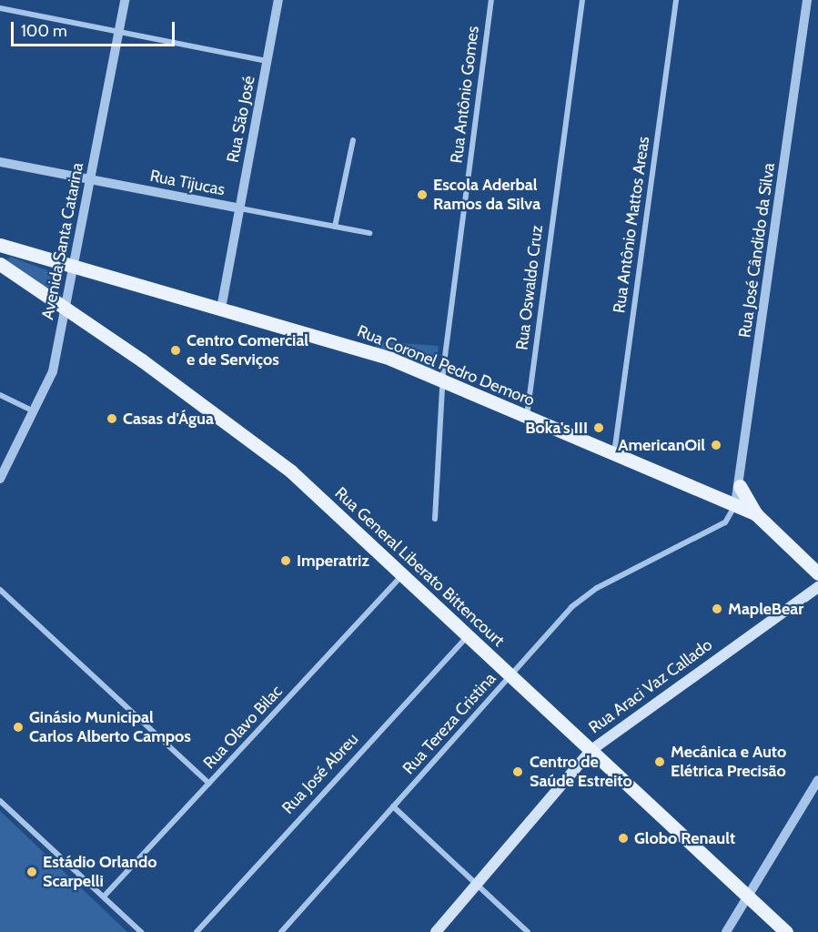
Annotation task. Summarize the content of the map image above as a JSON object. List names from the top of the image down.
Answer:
{
  "streets": {
    "main road": ["Rua Coronel Pedro Demoro", "Rua General Liberato Bittencourt", "Rua Araci Vaz Callado"],
    "street": [
      "Rua Antônio Gomes",
      "Rua São José",
      "Rua Tijucas",
      "Rua Antônio Mattos Areas",
      "Avenida Santa Catarina",
      "Rua José Cândido da Silva",
      "Rua Oswaldo Cruz",
      "Rua Tereza Cristina",
      "Rua Olavo Bilac",
      "Rua José Abreu"
    ]
  },
  "crossings": [
    ["Rua Antônio Gomes", "Rua Coronel Pedro Demoro"],
    ["Rua São José", "Rua Tijucas"],
    ["Rua São José", "Rua Coronel Pedro Demoro"],
    ["Rua Tijucas", "Avenida Santa Catarina"],
    ["Rua Antônio Mattos Areas", "Rua Coronel Pedro Demoro"],
    ["Avenida Santa Catarina", "Rua Coronel Pedro Demoro"],
    ["Avenida Santa Catarina", "Rua General Liberato Bittencourt"],
    ["Rua José Cândido da Silva", "Rua Coronel Pedro Demoro"],
    ["Rua José Cândido da Silva", "Rua Tereza Cristina"],
    ["Rua Oswaldo Cruz", "Rua Coronel Pedro Demoro"],
    ["Rua Coronel Pedro Demoro", "Rua Tereza Cristina"],
    ["Rua General Liberato Bittencourt", "Rua Araci Vaz Callado"],
    ["Rua General Liberato Bittencourt", "Rua Tereza Cristina"],
    ["Rua General Liberato Bittencourt", "Rua Olavo Bilac"],
    ["Rua General Liberato Bittencourt", "Rua José Abreu"]
  ],
  "places": [
    "Escola Aderbal Ramos da Silva",
    "Centro Comercial e de Serviços",
    "Casas d'Água",
    "Boka's III",
    "AmericanOil",
    "Imperatriz",
    "MapleBear",
    "Ginásio Municipal Carlos Alberto Campos",
    "Mecânica e Auto Elétrica Precisão",
    "Centro de Saúde Estreito",
    "Globo Renault",
    "Estádio Orlando Scarpelli"
  ],
  "scale_bar": "100 m"
}
